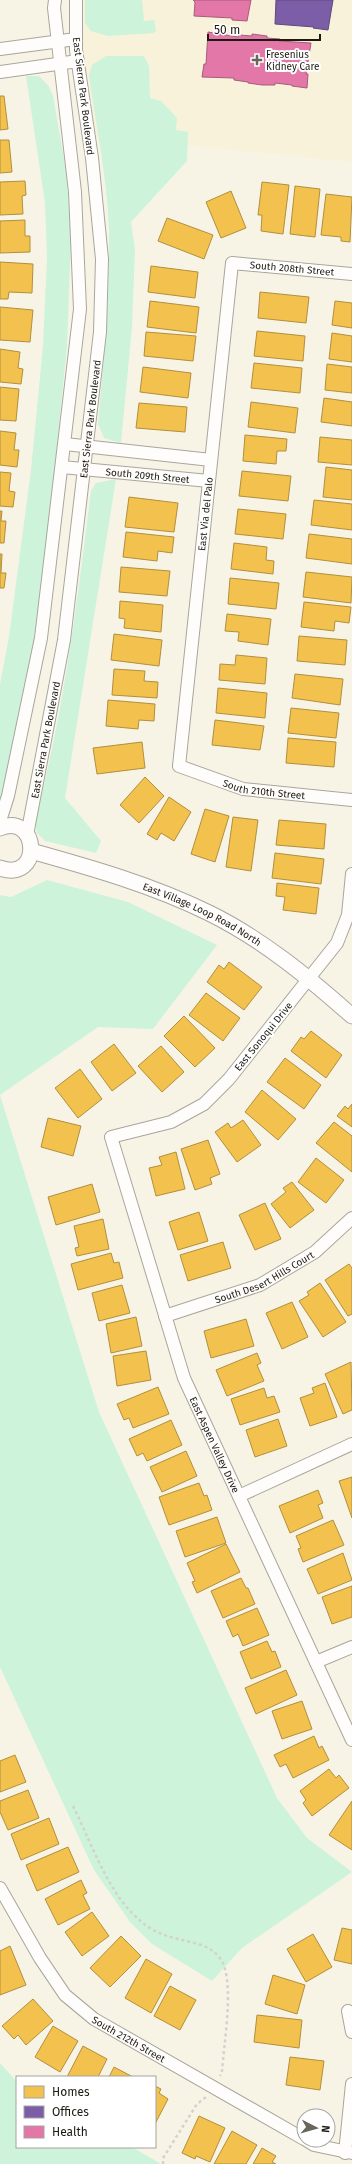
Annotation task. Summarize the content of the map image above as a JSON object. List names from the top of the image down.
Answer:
{
  "streets": {
    "street": [
      "East Sierra Park Boulevard",
      "South 208th Street",
      "South 209th Street",
      "East Via del Palo",
      "South 210th Street",
      "East Village Loop Road North",
      "East Sonoqui Drive",
      "South Desert Hills Court",
      "East Aspen Valley Drive",
      "South 212th Street"
    ]
  },
  "crossings": [
    ["East Sierra Park Boulevard", "South 209th Street"],
    ["South 208th Street", "East Via del Palo"],
    ["South 209th Street", "East Via del Palo"],
    ["East Via del Palo", "South 210th Street"],
    ["East Village Loop Road North", "East Sonoqui Drive"],
    ["East Sonoqui Drive", "East Aspen Valley Drive"],
    ["South Desert Hills Court", "East Aspen Valley Drive"]
  ],
  "places": {
    "health": ["Fresenius Kidney Care"]
  },
  "legend": ["Homes", "Offices", "Health"],
  "scale_bar": "50 m",
  "north": "right"
}
